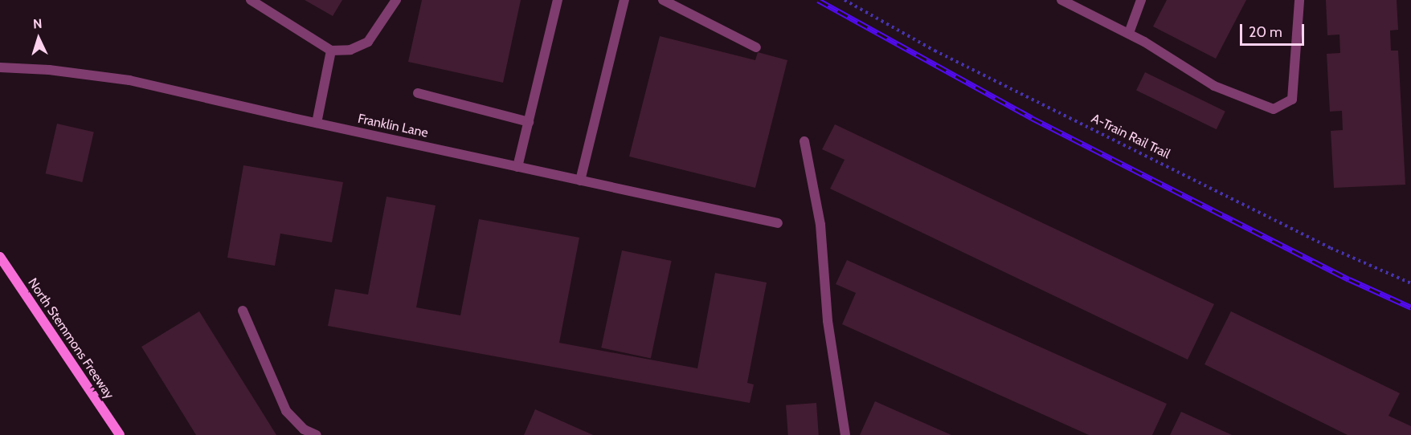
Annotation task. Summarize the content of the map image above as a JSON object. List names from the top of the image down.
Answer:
{
  "streets": {
    "main road": ["North Stemmons Freeway"],
    "street": ["Franklin Lane"],
    "path": ["A-Train Rail Trail"]
  },
  "scale_bar": "20 m",
  "north": "top"
}
